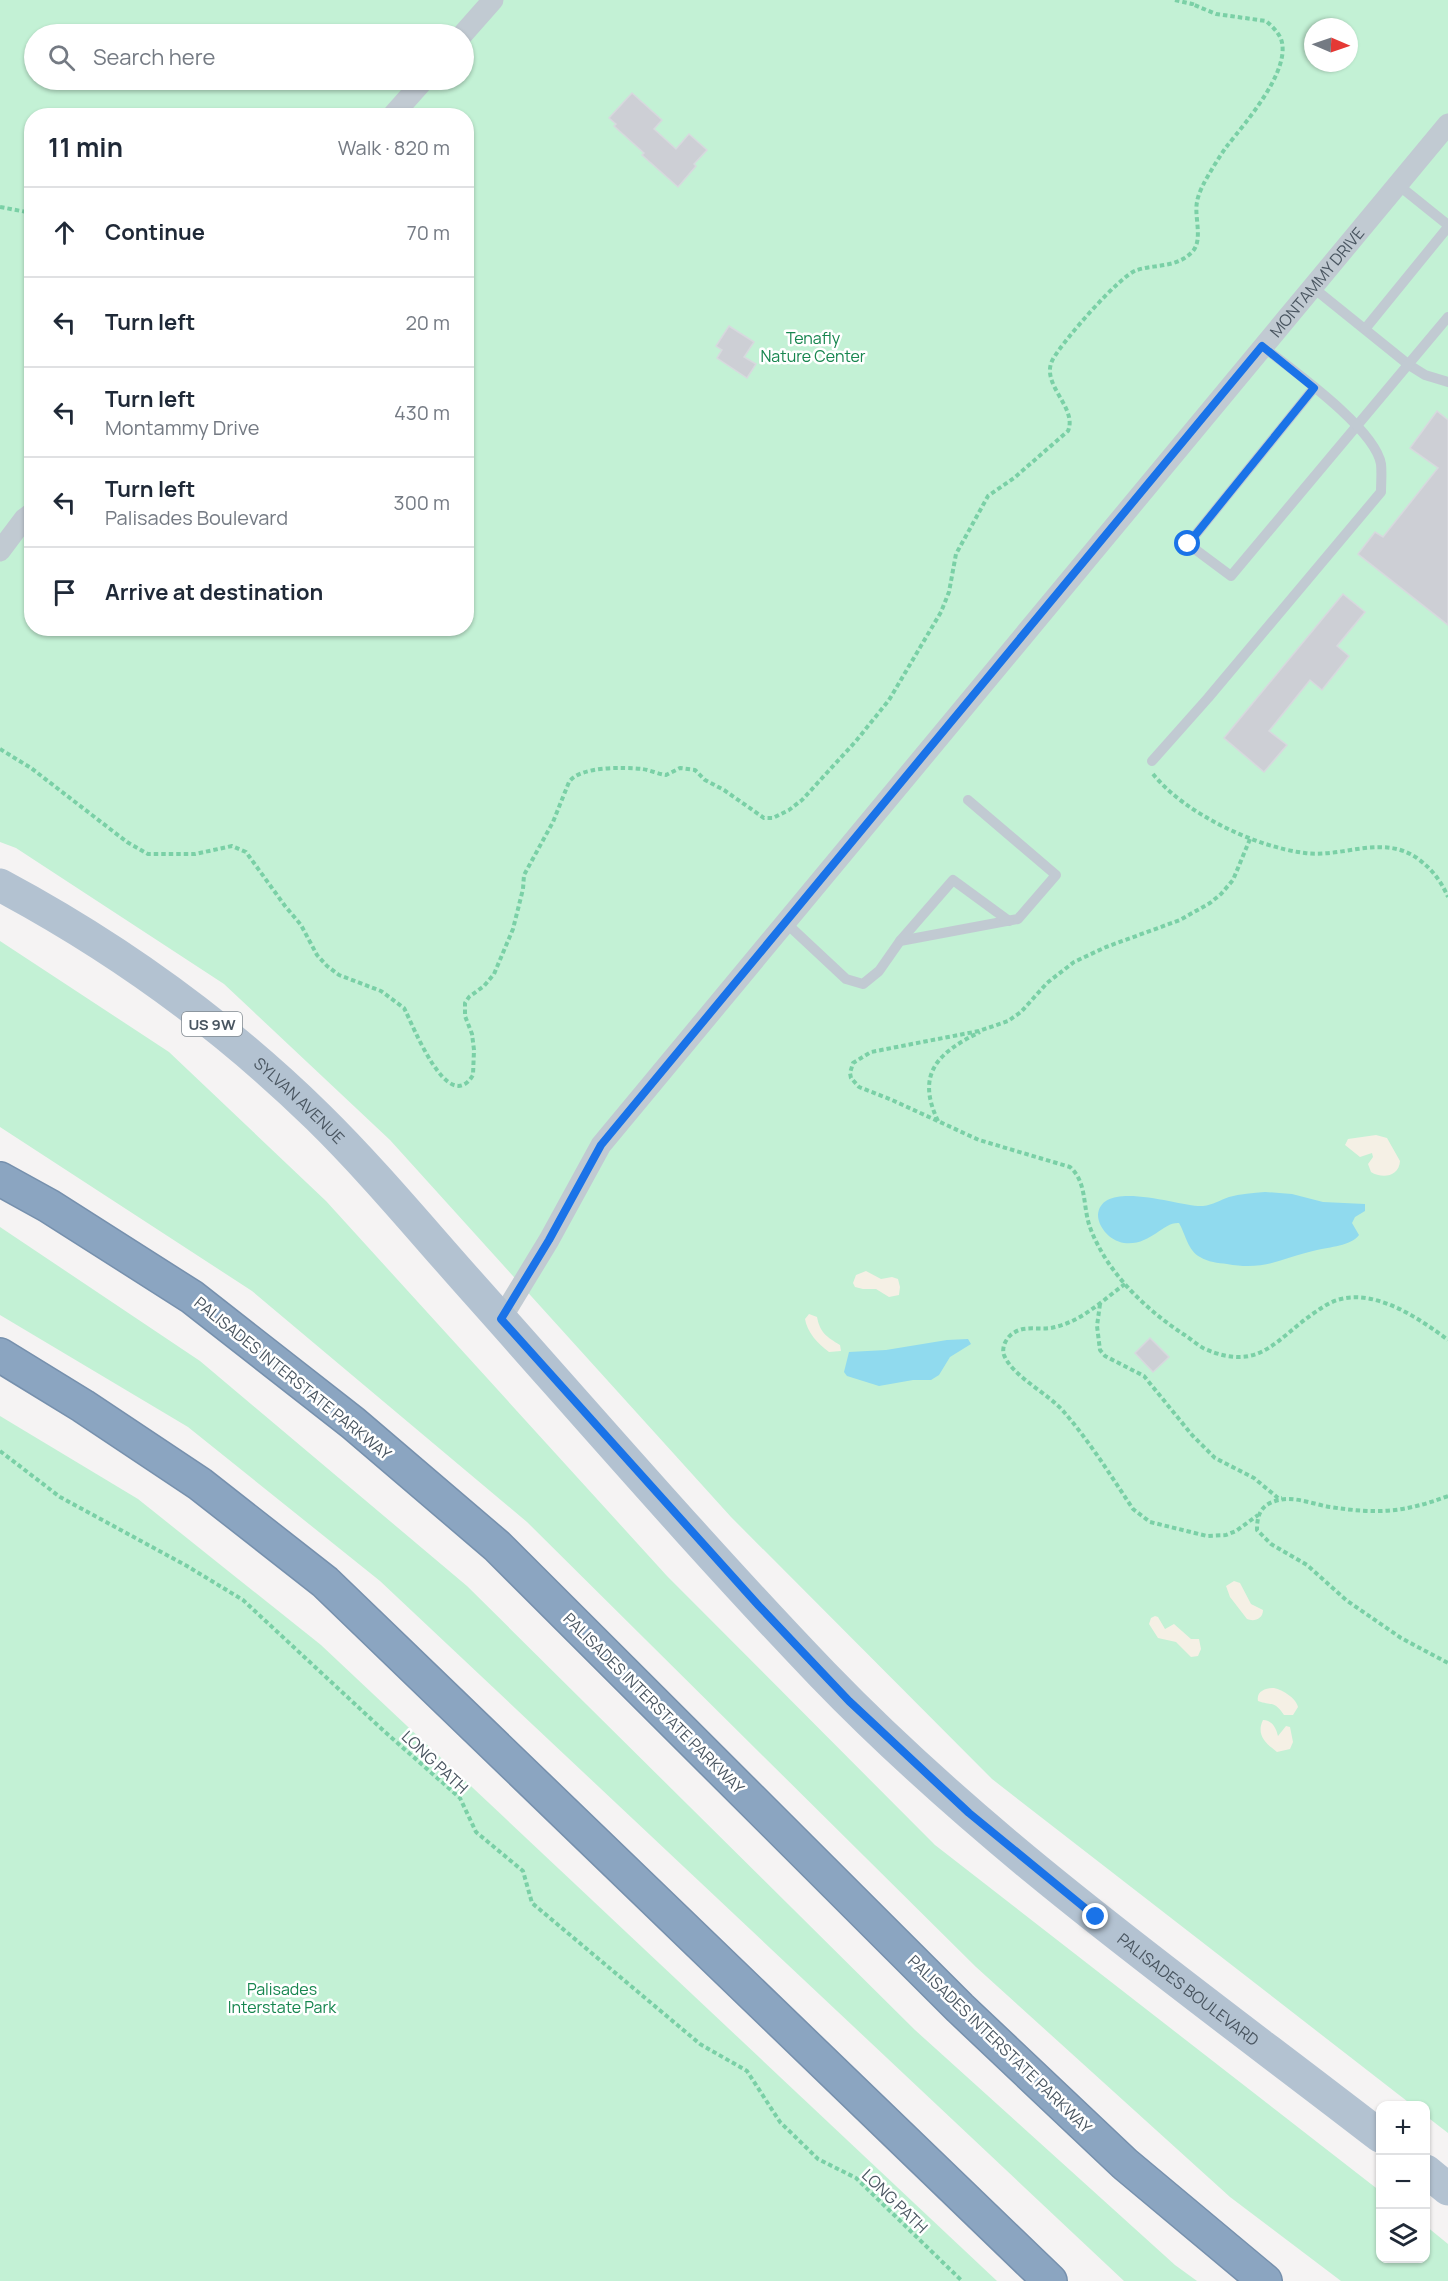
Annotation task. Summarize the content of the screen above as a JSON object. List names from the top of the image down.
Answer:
{
  "streets": {
    "highway": ["PALISADES INTERSTATE PARKWAY"],
    "main road": ["US 9W", "SYLVAN AVENUE", "PALISADES BOULEVARD"],
    "street": ["MONTAMMY DRIVE"],
    "path": ["LONG PATH"]
  },
  "crossings": [
    ["MONTAMMY DRIVE", "SYLVAN AVENUE"],
    ["MONTAMMY DRIVE", "PALISADES BOULEVARD"],
    ["SYLVAN AVENUE", "PALISADES BOULEVARD"]
  ],
  "parks": ["Tenafly Nature Center", "Palisades Interstate Park"],
  "north": "right",
  "page": {
    "search": "Search here",
    "heading": ["11 min", "Walk · 820 m"],
    "list": [
      ["Continue", "70 m"],
      ["Turn left", "20 m"],
      ["Turn left", "Montammy Drive", "430 m"],
      ["Turn left", "Palisades Boulevard", "300 m"],
      "Arrive at destination"
    ],
    "map_buttons": ["+", "−"]
  }
}
